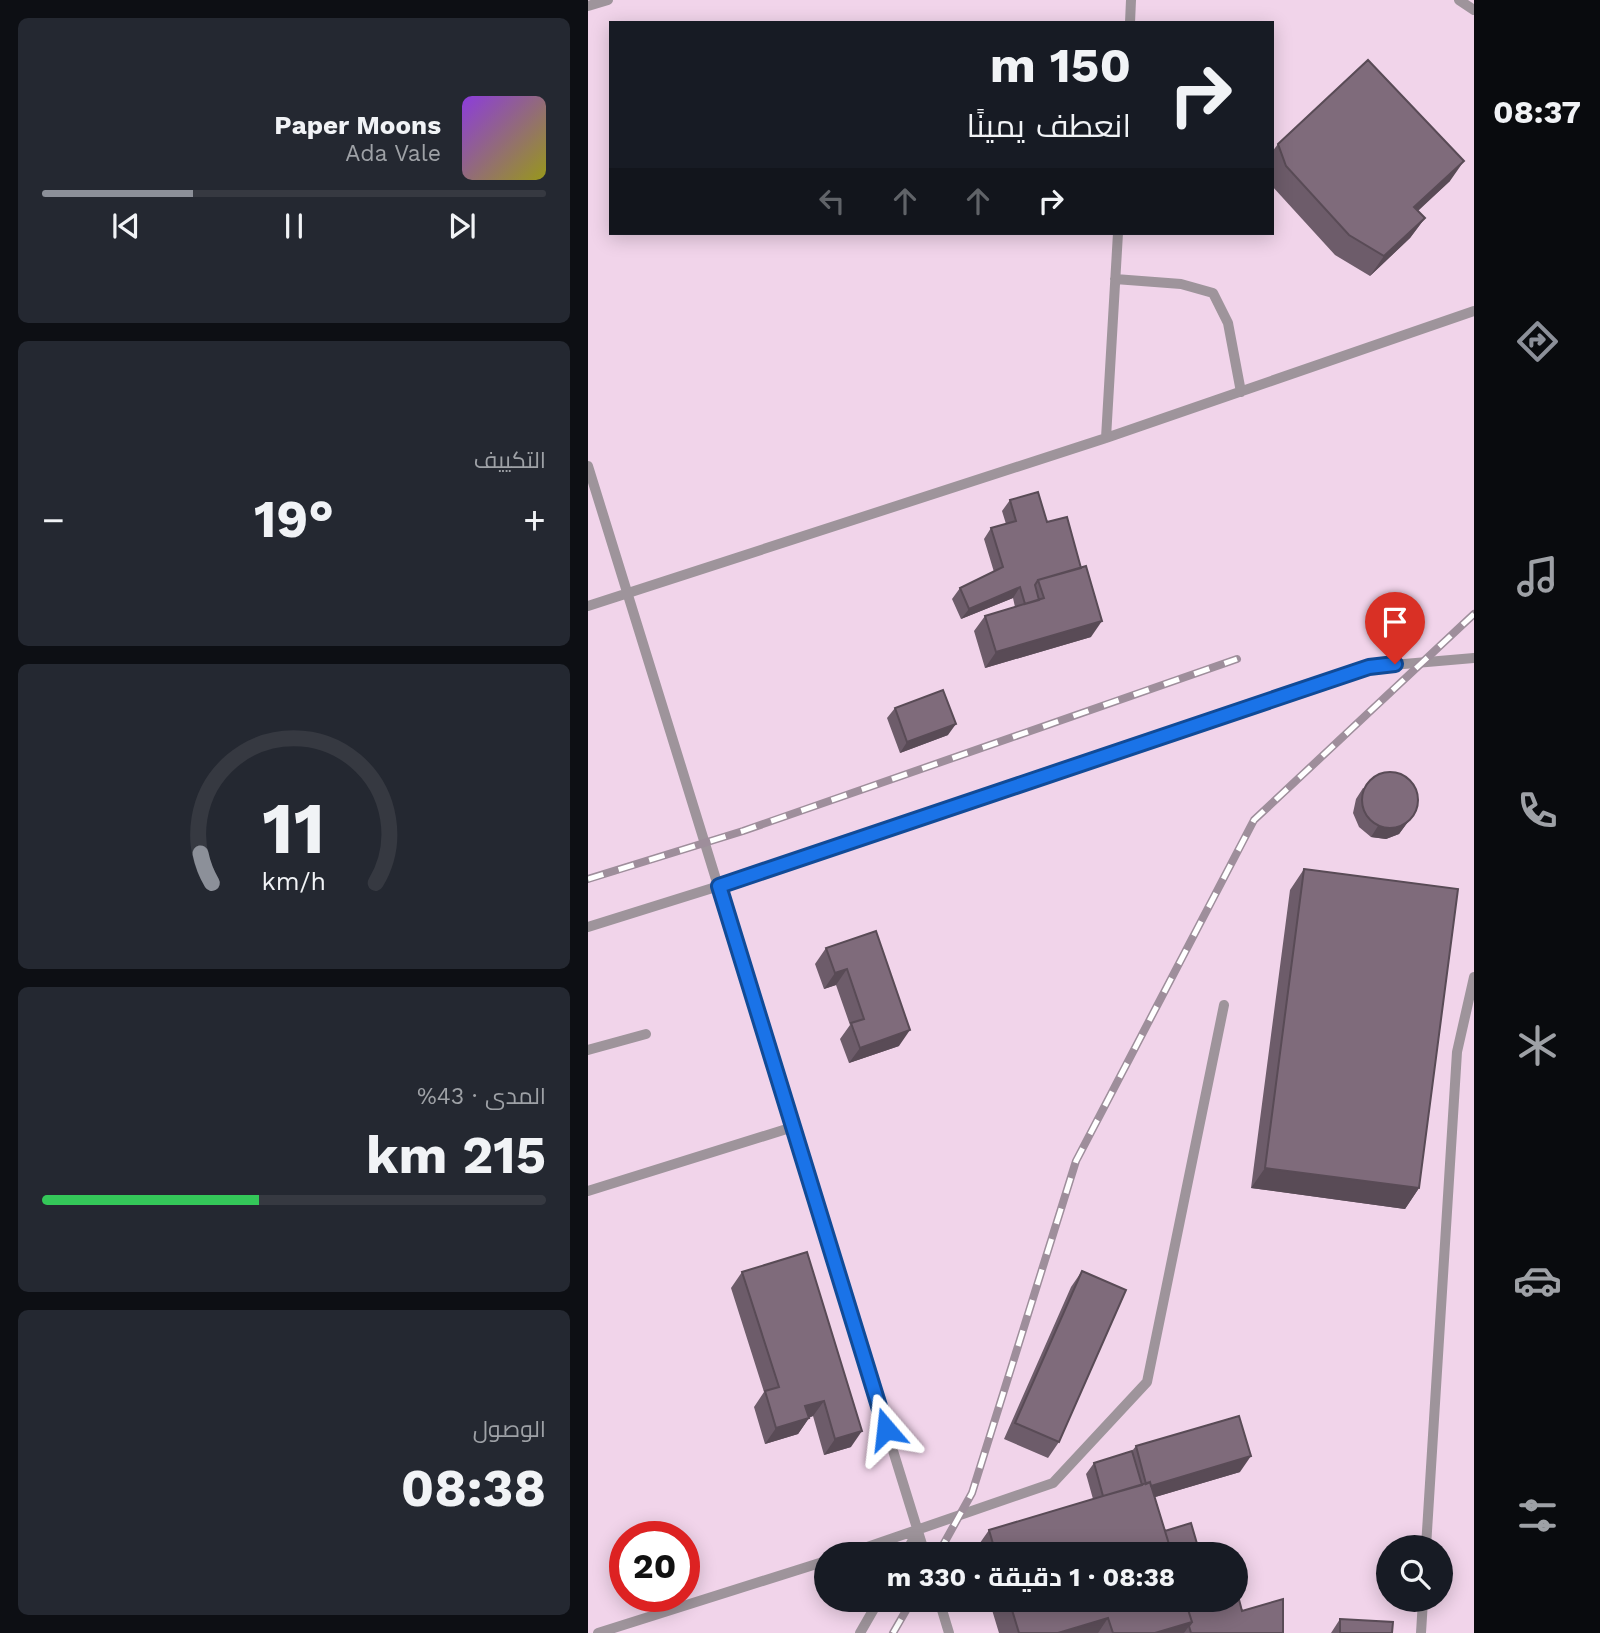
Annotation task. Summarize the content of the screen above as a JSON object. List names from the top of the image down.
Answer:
{
  "page": {
    "tabs": "08:37",
    "turn": ["150 m", "انعطف يمينًا"],
    "song": ["Paper Moons", "Ada Vale"],
    "tile": [
      "التكييف",
      ["المدى · 43%", "215 km"],
      ["الوصول", "08:38"]
    ],
    "heat": ["−", "19°", "+"],
    "limit": "20",
    "trip": "08:38 · 1 دقيقة · 330 m",
    "gauge": ["11", "km/h"]
  }
}
